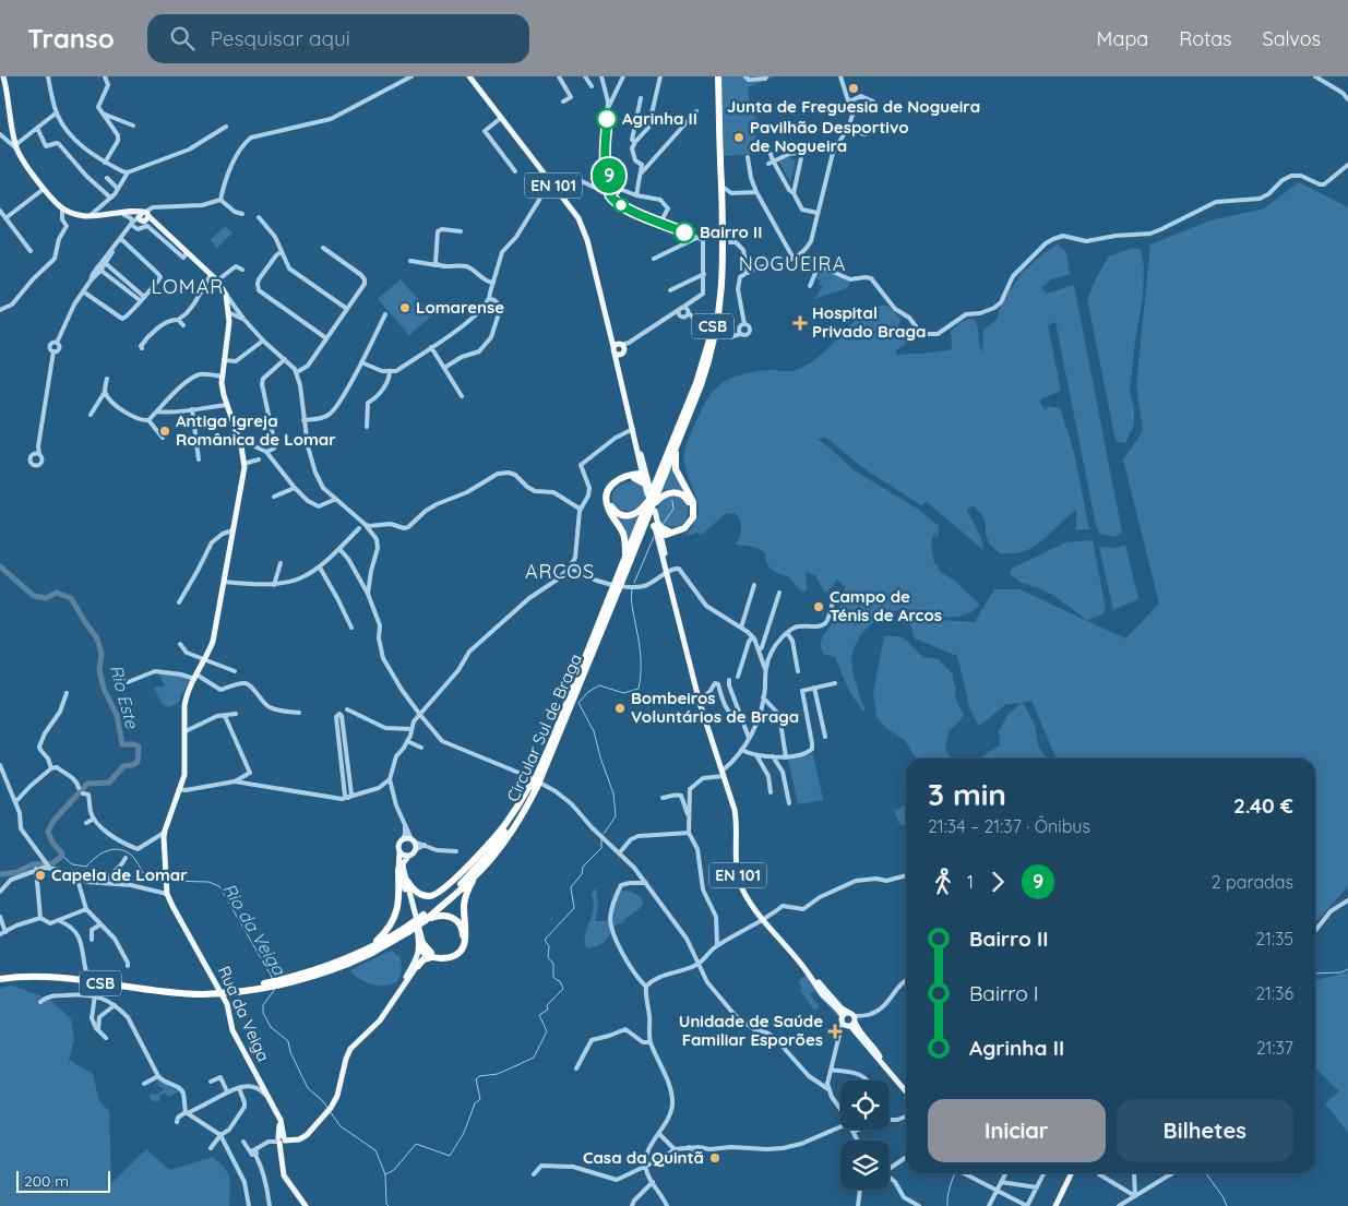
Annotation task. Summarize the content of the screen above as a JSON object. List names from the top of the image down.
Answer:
{
  "streets": {
    "highway": ["CSB", "Circular Sul de Braga"],
    "main road": ["EN 101", "Rua da Veiga"]
  },
  "crossings": [
    ["EN 101", "Circular Sul de Braga"],
    ["CSB", "Circular Sul de Braga"]
  ],
  "districts": ["NOGUEIRA", "LOMAR", "ARCOS"],
  "water": ["Rio Este", "Rio da Veiga"],
  "places": {
    "other": [
      "Junta de Freguesia de Nogueira",
      "Agrinha II",
      "Pavilhão Desportivo de Nogueira",
      "Bairro II",
      "Lomarense",
      "Antiga Igreja Românica de Lomar",
      "Campo de Ténis de Arcos",
      "Bombeiros Voluntários de Braga",
      "Capela de Lomar",
      "Casa da Quintã"
    ],
    "health": ["Hospital Privado Braga", "Unidade de Saúde Familiar Esporões"]
  },
  "lines": ["bus line 9"],
  "scale_bar": "200 m",
  "page": {
    "header": "Transo",
    "search": "Pesquisar aqui",
    "nav": ["Mapa", "Rotas", "Salvos"],
    "on_map": "9",
    "heading": ["3 min", "21:34 – 21:37 · Ônibus", "2.40 €"],
    "legs": ["1", "9", "2 paradas"],
    "list": [
      {
        "name": "Bairro II",
        "value": "21:35"
      },
      {
        "name": "Bairro I",
        "value": "21:36"
      },
      {
        "name": "Agrinha II",
        "value": "21:37"
      }
    ],
    "buttons": ["Iniciar", "Bilhetes"],
    "scale": "200 m"
  }
}
